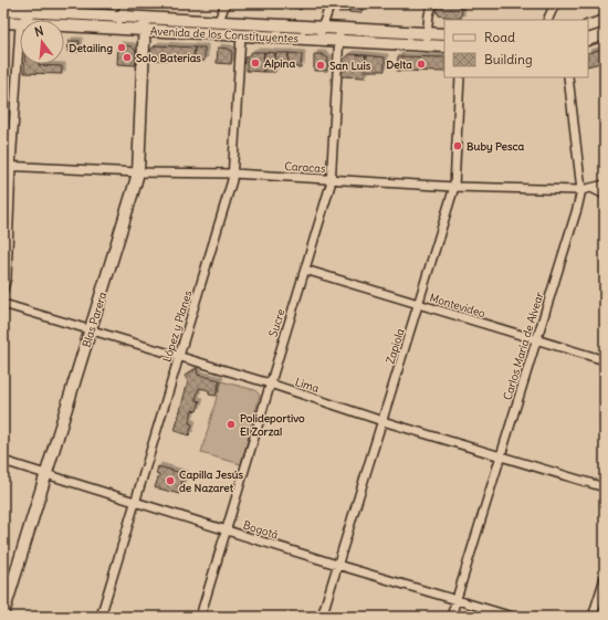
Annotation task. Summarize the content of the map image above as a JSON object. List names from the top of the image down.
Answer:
{
  "streets": {
    "main road": ["Avenida de los Constituyentes", "Blas Parera"],
    "street": [
      "Caracas",
      "Montevideo",
      "Sucre",
      "López y Planes",
      "Zapiola",
      "Carlos María de Alvear",
      "Lima",
      "Bogotá"
    ]
  },
  "crossings": [
    ["Avenida de los Constituyentes", "Blas Parera"],
    ["Avenida de los Constituyentes", "Sucre"],
    ["Avenida de los Constituyentes", "López y Planes"],
    ["Caracas", "Blas Parera"],
    ["Caracas", "Sucre"],
    ["Caracas", "López y Planes"],
    ["Caracas", "Zapiola"],
    ["Caracas", "Carlos María de Alvear"],
    ["Montevideo", "Sucre"],
    ["Montevideo", "Zapiola"],
    ["Montevideo", "Carlos María de Alvear"],
    ["Blas Parera", "Lima"],
    ["Blas Parera", "Bogotá"],
    ["Sucre", "Lima"],
    ["Sucre", "Bogotá"],
    ["López y Planes", "Lima"],
    ["López y Planes", "Bogotá"],
    ["Zapiola", "Lima"],
    ["Zapiola", "Bogotá"],
    ["Carlos María de Alvear", "Lima"],
    ["Carlos María de Alvear", "Bogotá"]
  ],
  "places": [
    "Detailing",
    "Solo Baterias",
    "Alpina",
    "Delta",
    "San Luis",
    "Buby Pesca",
    "Polideportivo El Zorzal",
    "Capilla Jesús de Nazaret"
  ],
  "legend": ["Road", "Building"],
  "north": "top"
}
